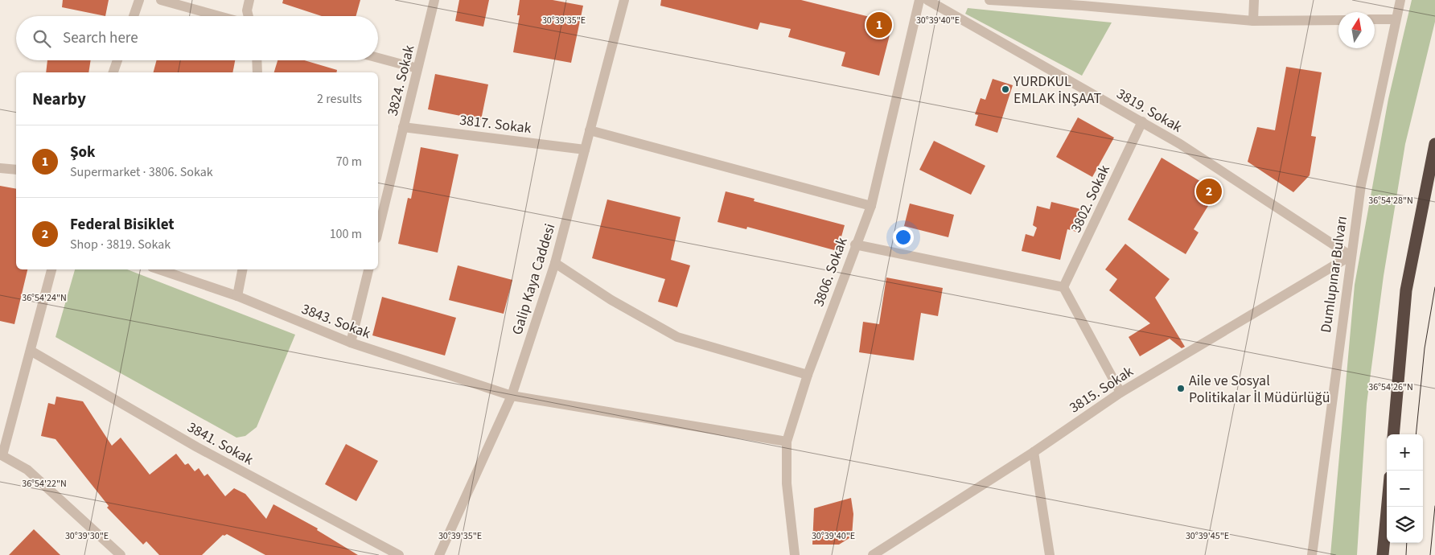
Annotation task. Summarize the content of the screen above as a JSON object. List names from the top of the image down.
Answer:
{
  "streets": {
    "street": [
      "3824. Sokak",
      "3819. Sokak",
      "3817. Sokak",
      "3802. Sokak",
      "3806. Sokak",
      "Dumlupınar Bulvarı",
      "Galip Kaya Caddesi",
      "3843. Sokak",
      "3815. Sokak",
      "3841. Sokak"
    ]
  },
  "crossings": [
    ["3824. Sokak", "3817. Sokak"],
    ["3819. Sokak", "3802. Sokak"],
    ["3819. Sokak", "Dumlupınar Bulvarı"],
    ["3819. Sokak", "3815. Sokak"],
    ["3817. Sokak", "Galip Kaya Caddesi"],
    ["3806. Sokak", "3843. Sokak"],
    ["Dumlupınar Bulvarı", "3815. Sokak"],
    ["Galip Kaya Caddesi", "3843. Sokak"]
  ],
  "places": ["YURDKUL EMLAK İNŞAAT", "Aile ve Sosyal Politikalar İl Müdürlüğü"],
  "north": "top",
  "page": {
    "pins": ["1", "2"],
    "search": "Search here",
    "heading": ["Nearby", "2 results"],
    "list": [
      {
        "mark": "1",
        "name": "Şok",
        "note": "Supermarket · 3806. Sokak",
        "value": "70 m"
      },
      {
        "mark": "2",
        "name": "Federal Bisiklet",
        "note": "Shop · 3819. Sokak",
        "value": "100 m"
      }
    ],
    "map_buttons": ["+", "−"]
  },
  "coordinates": [
    "30°39'35\"E",
    "30°39'40\"E",
    "36°54'28\"N",
    "36°54'24\"N",
    "36°54'26\"N",
    "36°54'22\"N",
    "30°39'30\"E",
    "30°39'45\"E"
  ]
}
